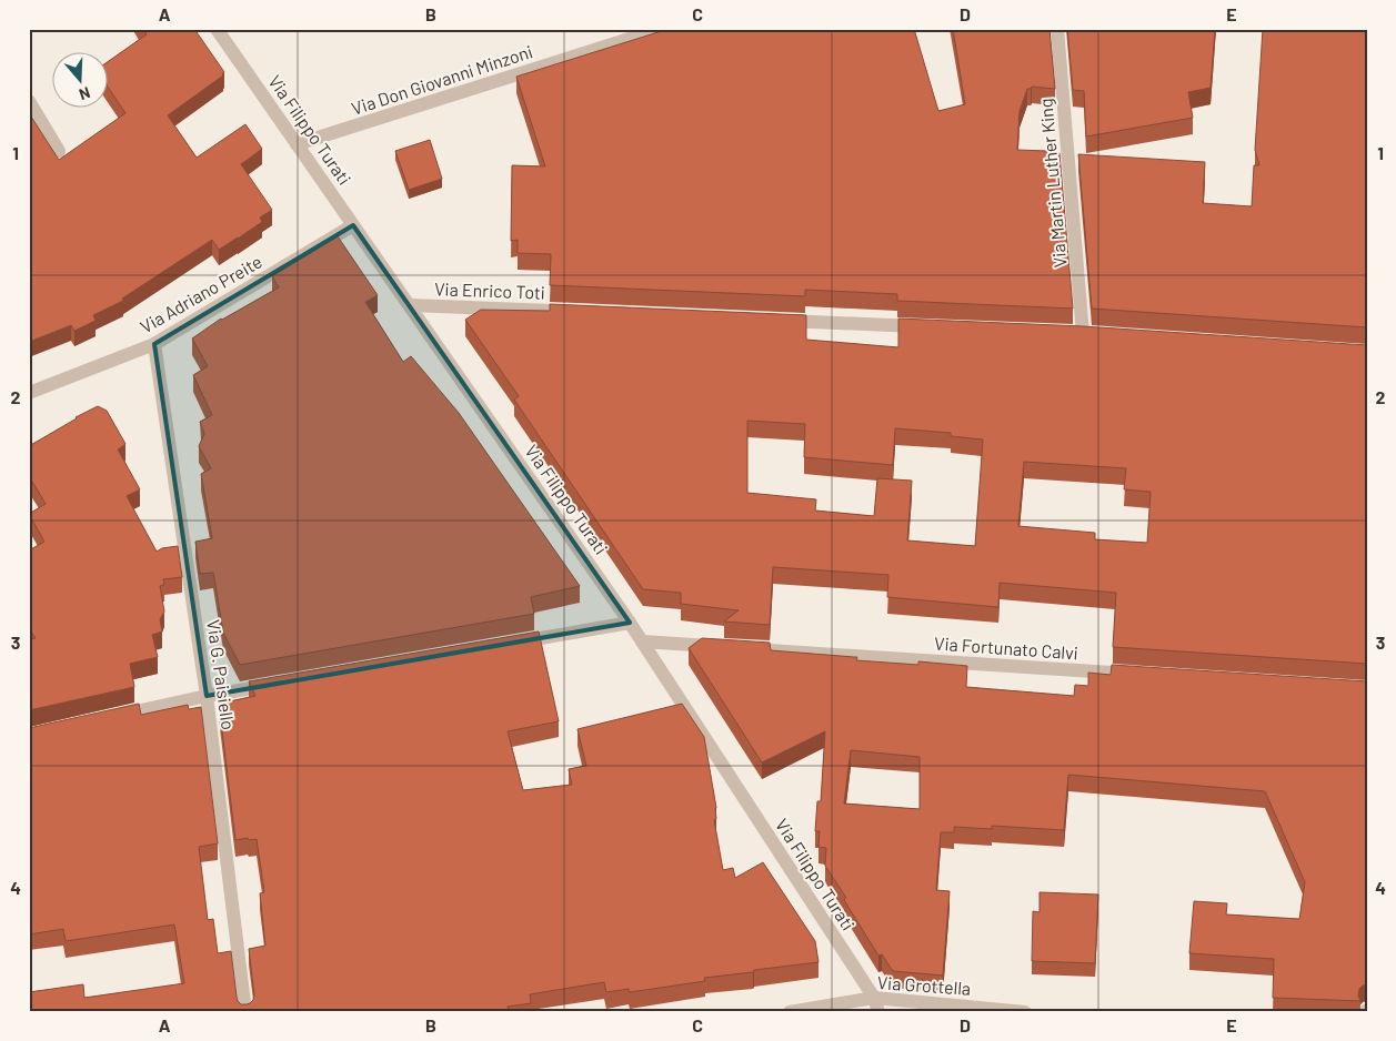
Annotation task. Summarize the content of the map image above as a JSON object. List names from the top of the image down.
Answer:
{
  "streets": {
    "street": [
      "Via Don Giovanni Minzoni",
      "Via Filippo Turati",
      "Via Martin Luther King",
      "Via Enrico Toti",
      "Via Adriano Preite",
      "Via Fortunato Calvi",
      "Via G. Paisiello",
      "Via Grottella"
    ]
  },
  "crossings": [
    ["Via Don Giovanni Minzoni", "Via Filippo Turati"],
    ["Via Filippo Turati", "Via Enrico Toti"],
    ["Via Filippo Turati", "Via Adriano Preite"],
    ["Via Filippo Turati", "Via Grottella"],
    ["Via Adriano Preite", "Via G. Paisiello"]
  ],
  "north": "bottom",
  "grid": {
    "columns": [
      "A",
      "B",
      "C",
      "D",
      "E"
    ],
    "rows": [
      "1",
      "2",
      "3",
      "4"
    ]
  }
}
